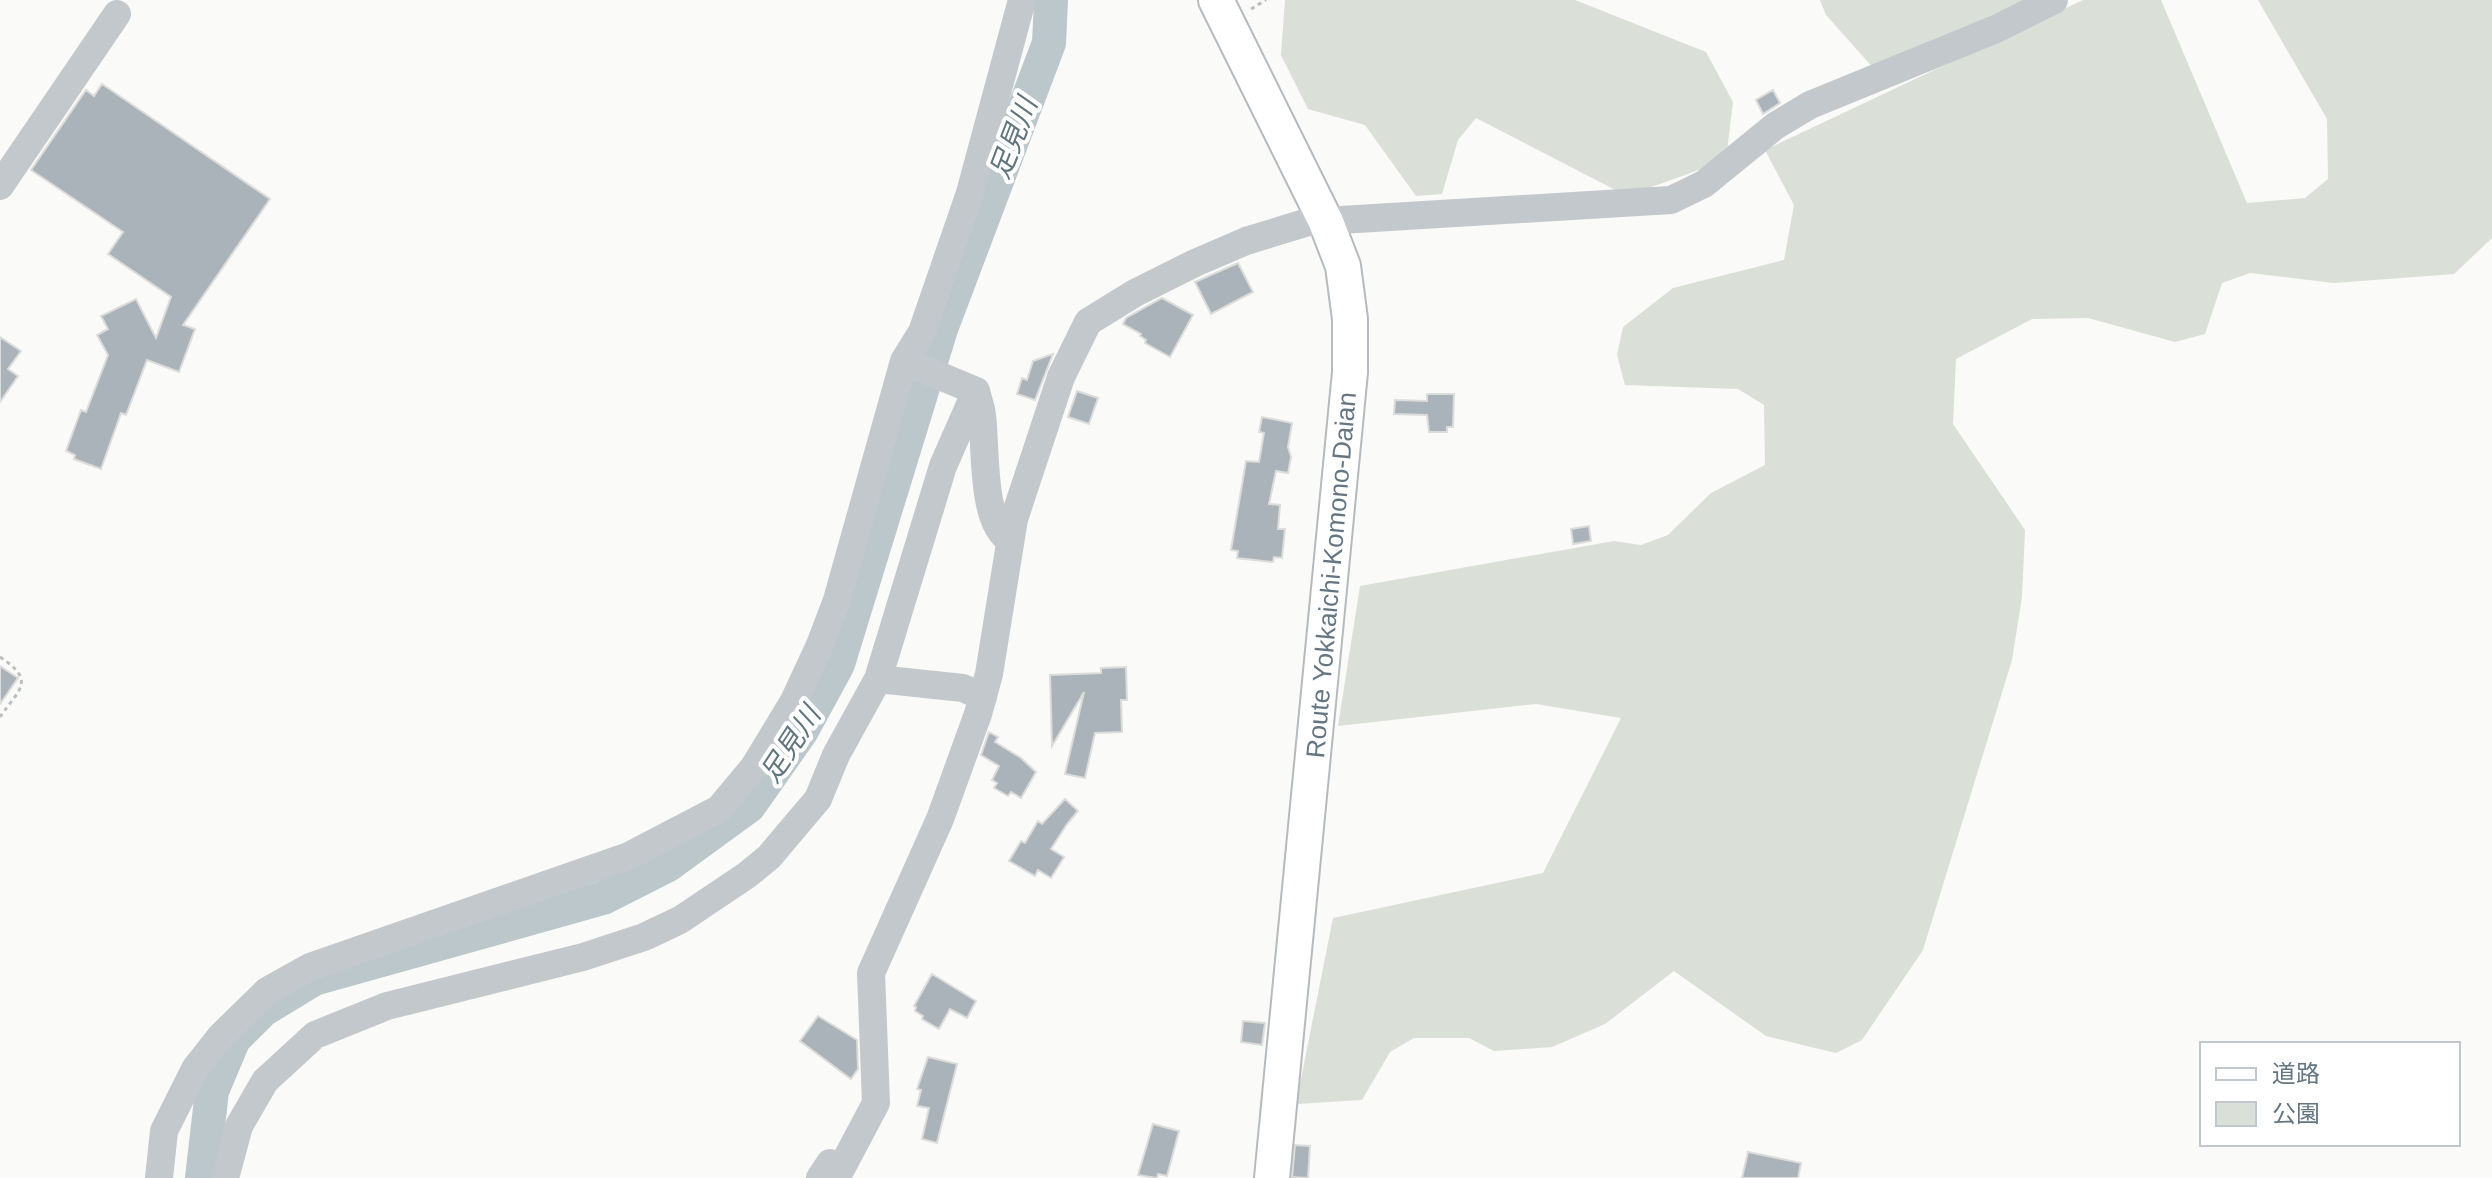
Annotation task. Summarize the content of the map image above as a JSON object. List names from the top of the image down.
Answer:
{
  "streets": {
    "main road": ["Route Yokkaichi-Komono-Daian"]
  },
  "water": ["足見川"],
  "legend": ["道路", "公園"]
}
